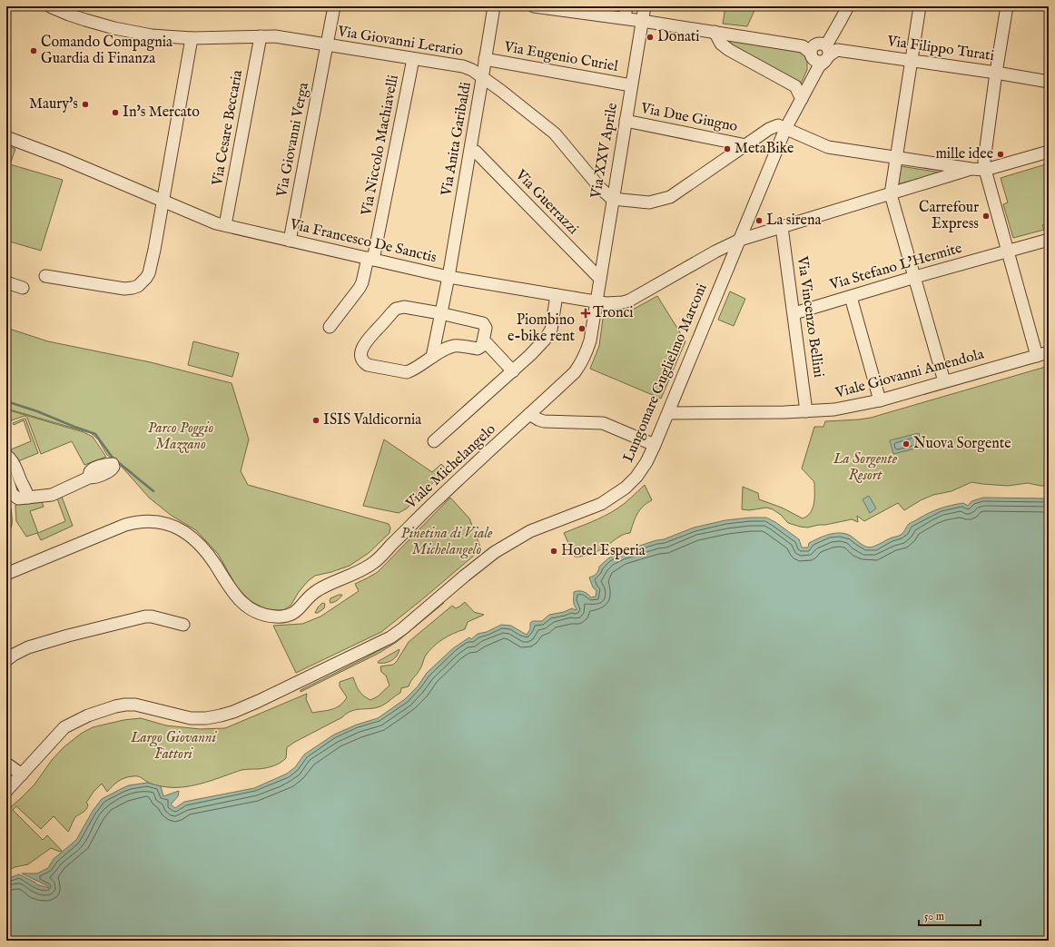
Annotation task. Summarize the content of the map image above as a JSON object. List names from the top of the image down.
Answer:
{
  "streets": {
    "street": [
      "Via Giovanni Lerario",
      "Via Filippo Turati",
      "Via Eugenio Curiel",
      "Via Due Giugno",
      "Via Cesare Beccaria",
      "Via Anita Garibaldi",
      "Via Giovanni Verga",
      "Via Niccolo Machiavelli",
      "Via XXV Aprile",
      "Via Guerrazzi",
      "Via Francesco De Sanctis",
      "Via Stefano L'Hermite",
      "Via Vincenzo Bellini",
      "Lungomare Guglielmo Marconi",
      "Viale Giovanni Amendola",
      "Viale Michelangelo"
    ]
  },
  "crossings": [
    ["Via Giovanni Lerario", "Via Cesare Beccaria"],
    ["Via Giovanni Lerario", "Via Anita Garibaldi"],
    ["Via Giovanni Lerario", "Via Giovanni Verga"],
    ["Via Giovanni Lerario", "Via Niccolo Machiavelli"],
    ["Via Giovanni Lerario", "Via XXV Aprile"],
    ["Via Filippo Turati", "Lungomare Guglielmo Marconi"],
    ["Via Eugenio Curiel", "Via Anita Garibaldi"],
    ["Via Eugenio Curiel", "Via XXV Aprile"],
    ["Via Due Giugno", "Via XXV Aprile"],
    ["Via Cesare Beccaria", "Via Francesco De Sanctis"],
    ["Via Anita Garibaldi", "Via Guerrazzi"],
    ["Via Anita Garibaldi", "Via Francesco De Sanctis"],
    ["Via Giovanni Verga", "Via Francesco De Sanctis"],
    ["Via Niccolo Machiavelli", "Via Francesco De Sanctis"],
    ["Via XXV Aprile", "Via Guerrazzi"],
    ["Via XXV Aprile", "Via Francesco De Sanctis"],
    ["Via XXV Aprile", "Viale Michelangelo"],
    ["Via Francesco De Sanctis", "Via Vincenzo Bellini"],
    ["Via Francesco De Sanctis", "Lungomare Guglielmo Marconi"],
    ["Via Francesco De Sanctis", "Viale Michelangelo"],
    ["Via Stefano L'Hermite", "Via Vincenzo Bellini"],
    ["Via Vincenzo Bellini", "Viale Giovanni Amendola"],
    ["Lungomare Guglielmo Marconi", "Viale Giovanni Amendola"]
  ],
  "parks": [
    "Parco Poggio Mazzano",
    "La Sorgente Resort",
    "Pinetina di Viale Michelangelo",
    "Largo Giovanni Fattori"
  ],
  "places": {
    "other": [
      "Donati",
      "Comando Compagnia Guardia di Finanza",
      "Maury's",
      "In's Mercato",
      "MetaBike",
      "mille idee",
      "Carrefour Express",
      "La sirena",
      "Piombino e-bike rent",
      "ISIS Valdicornia",
      "Nuova Sorgente",
      "Hotel Esperia"
    ],
    "health": ["Tronci"]
  },
  "scale_bar": "50 m"
}
